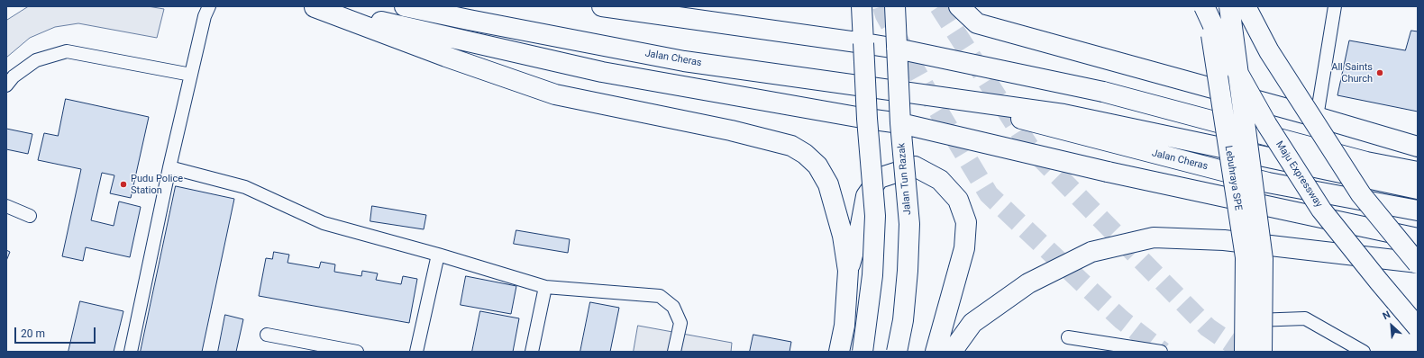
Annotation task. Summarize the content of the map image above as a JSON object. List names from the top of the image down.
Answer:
{
  "streets": {
    "main road": [
      "Jalan Cheras",
      "Maju Expressway",
      "Lebuhraya SPE",
      "Jalan Tun Razak"
    ]
  },
  "crossings": [
    ["Maju Expressway", "Lebuhraya SPE"]
  ],
  "places": ["All Saints Church", "Pudu Police Station"],
  "scale_bar": "20 m",
  "north": "top left"
}
